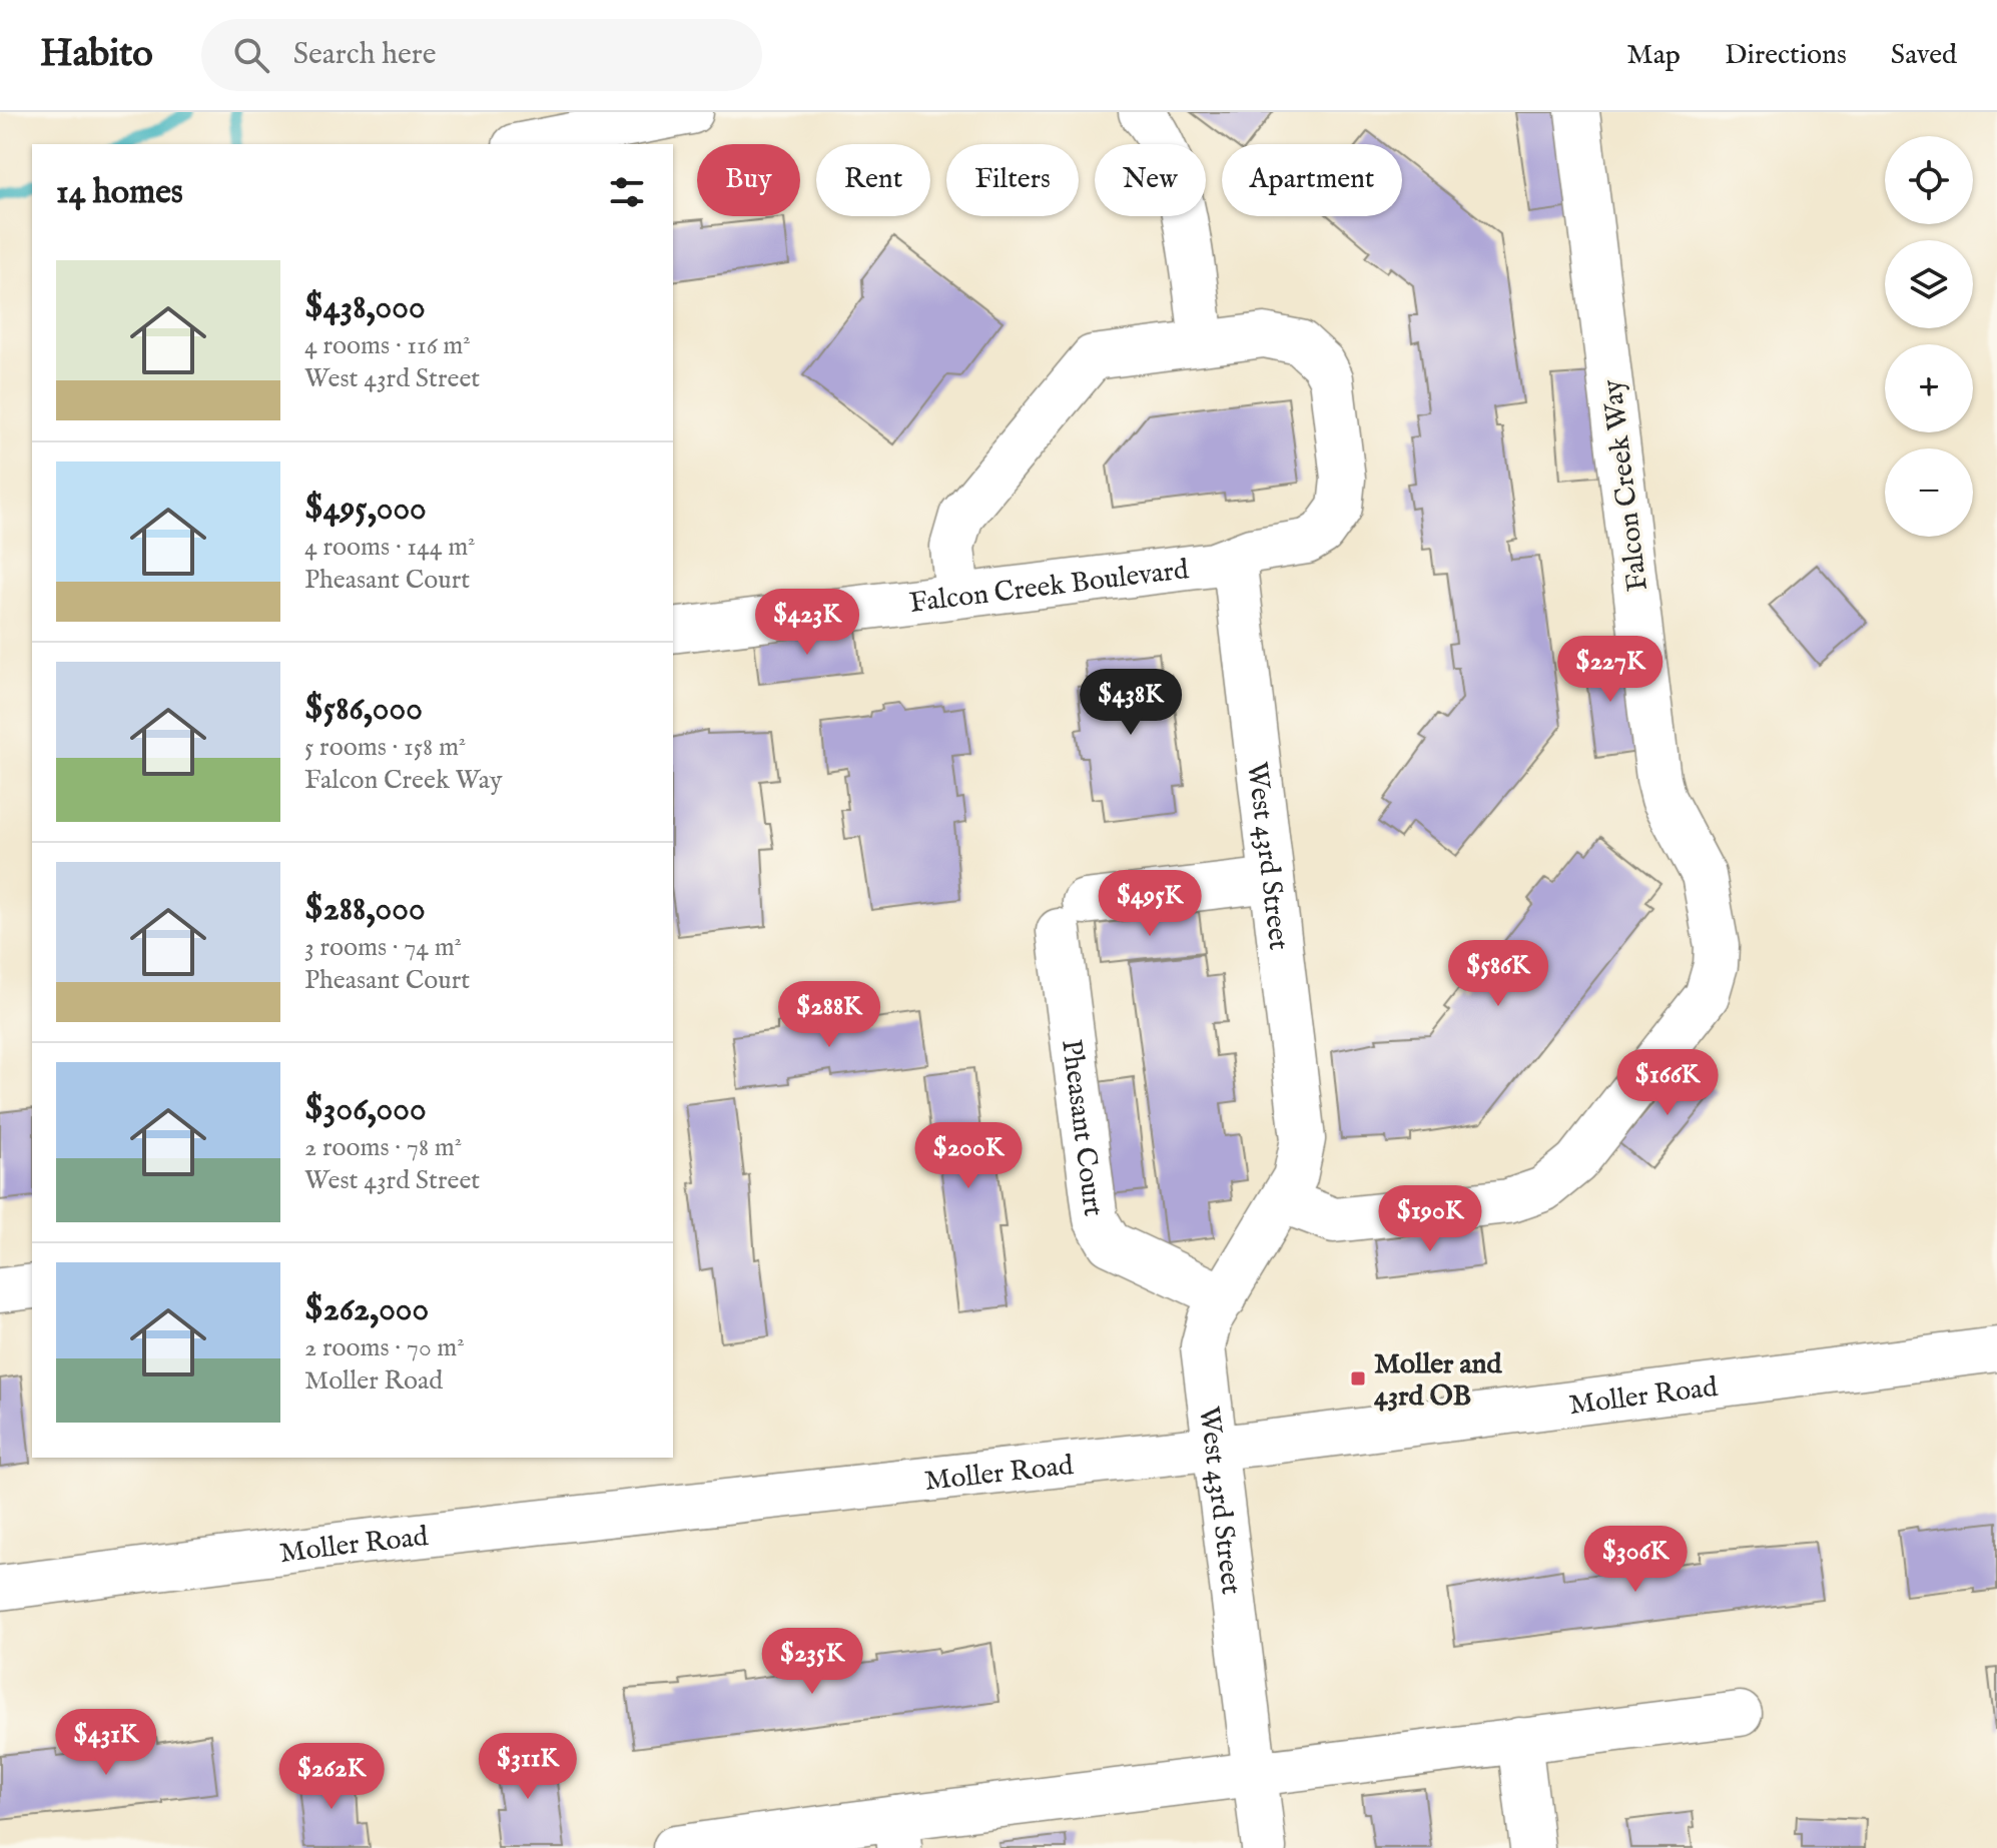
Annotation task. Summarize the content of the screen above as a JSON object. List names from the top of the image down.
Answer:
{
  "streets": {
    "street": [
      "Falcon Creek Way",
      "Falcon Creek Boulevard",
      "West 43rd Street",
      "Pheasant Court",
      "Moller Road"
    ]
  },
  "crossings": [
    ["Falcon Creek Way", "West 43rd Street"],
    ["Falcon Creek Boulevard", "West 43rd Street"],
    ["West 43rd Street", "Pheasant Court"],
    ["West 43rd Street", "Moller Road"]
  ],
  "places": {
    "transit": ["Moller and 43rd OB"]
  },
  "page": {
    "header": "Habito",
    "search": "Search here",
    "nav": ["Map", "Directions", "Saved"],
    "map_buttons": ["+", "−"],
    "chip": [
      "Buy",
      "Rent",
      "Filters",
      "New",
      "Apartment"
    ],
    "heading": "14 homes",
    "list": [
      {
        "name": "$438,000",
        "note": "4 rooms · 116 m² · West 43rd Street"
      },
      {
        "name": "$495,000",
        "note": "4 rooms · 144 m² · Pheasant Court"
      },
      {
        "name": "$586,000",
        "note": "5 rooms · 158 m² · Falcon Creek Way"
      },
      {
        "name": "$288,000",
        "note": "3 rooms · 74 m² · Pheasant Court"
      },
      {
        "name": "$306,000",
        "note": "2 rooms · 78 m² · West 43rd Street"
      },
      {
        "name": "$262,000",
        "note": "2 rooms · 70 m² · Moller Road"
      }
    ],
    "price": [
      "$423K",
      "$227K",
      "$438K",
      "$495K",
      "$586K",
      "$288K",
      "$166K",
      "$200K",
      "$190K",
      "$306K",
      "$235K",
      "$431K",
      "$311K",
      "$262K"
    ]
  }
}
